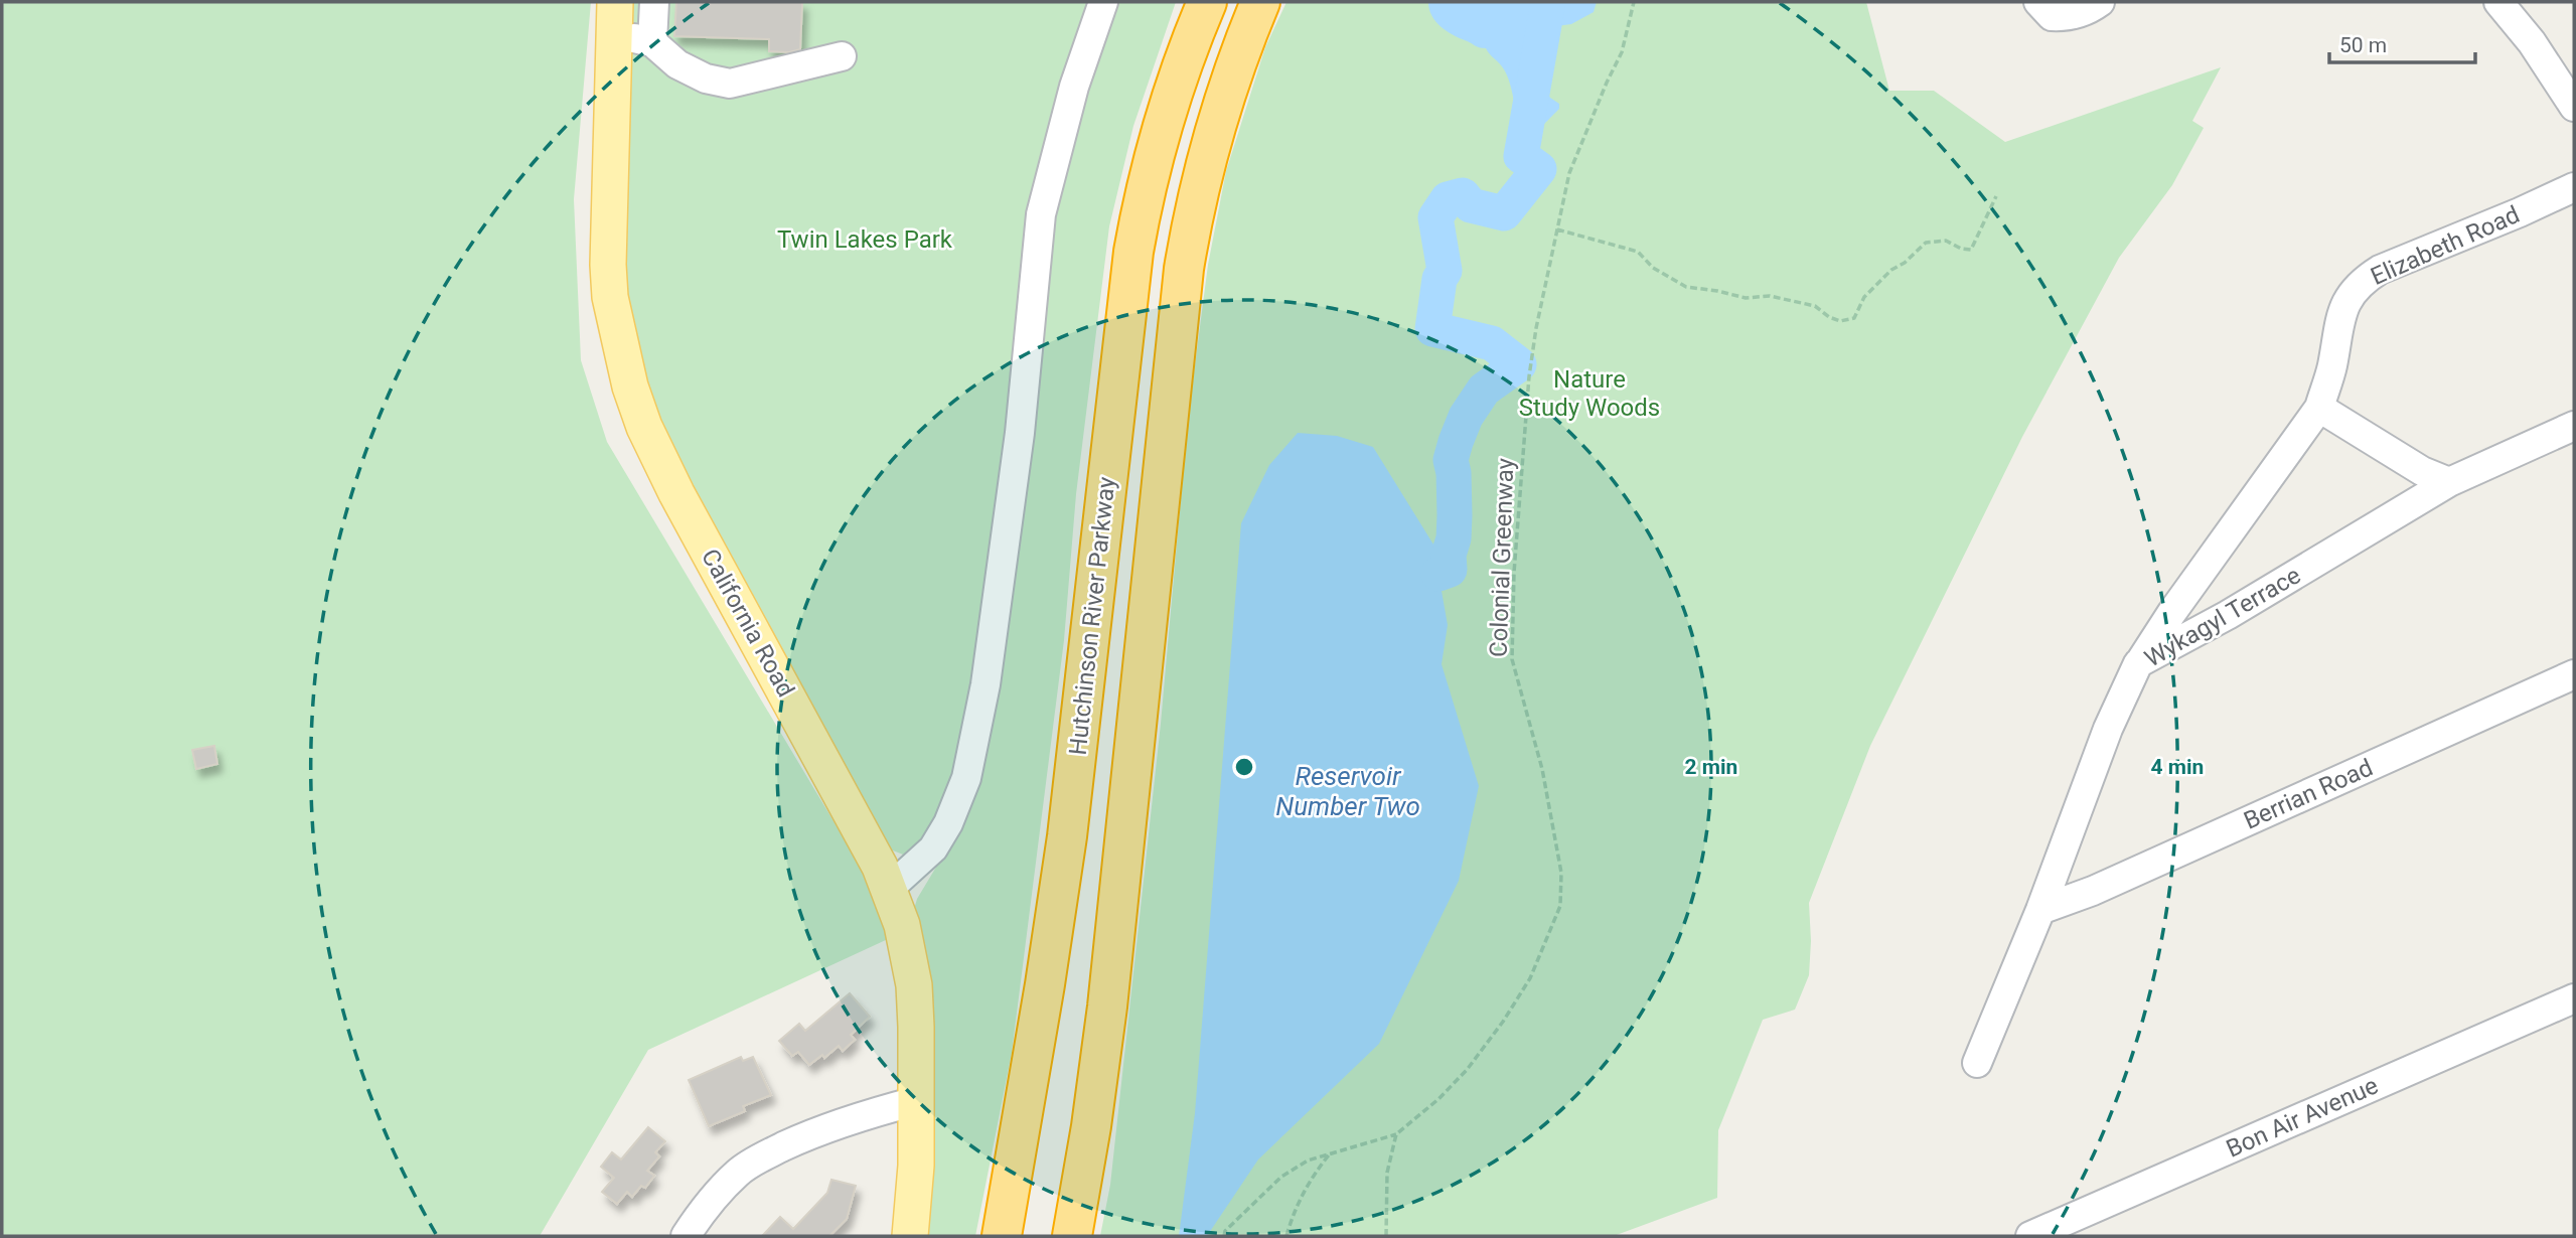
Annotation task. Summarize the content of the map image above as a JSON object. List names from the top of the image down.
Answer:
{
  "streets": {
    "highway": ["Hutchinson River Parkway"],
    "main road": ["California Road"],
    "street": [
      "Elizabeth Road",
      "Wykagyl Terrace",
      "Berrian Road",
      "Bon Air Avenue"
    ],
    "path": ["Colonial Greenway"]
  },
  "crossings": [
    ["Elizabeth Road", "Wykagyl Terrace"],
    ["Wykagyl Terrace", "Berrian Road"]
  ],
  "water": ["Reservoir Number Two"],
  "parks": ["Twin Lakes Park", "Nature Study Woods"],
  "scale_bar": "50 m",
  "rings": ["2 min", "4 min"]
}
